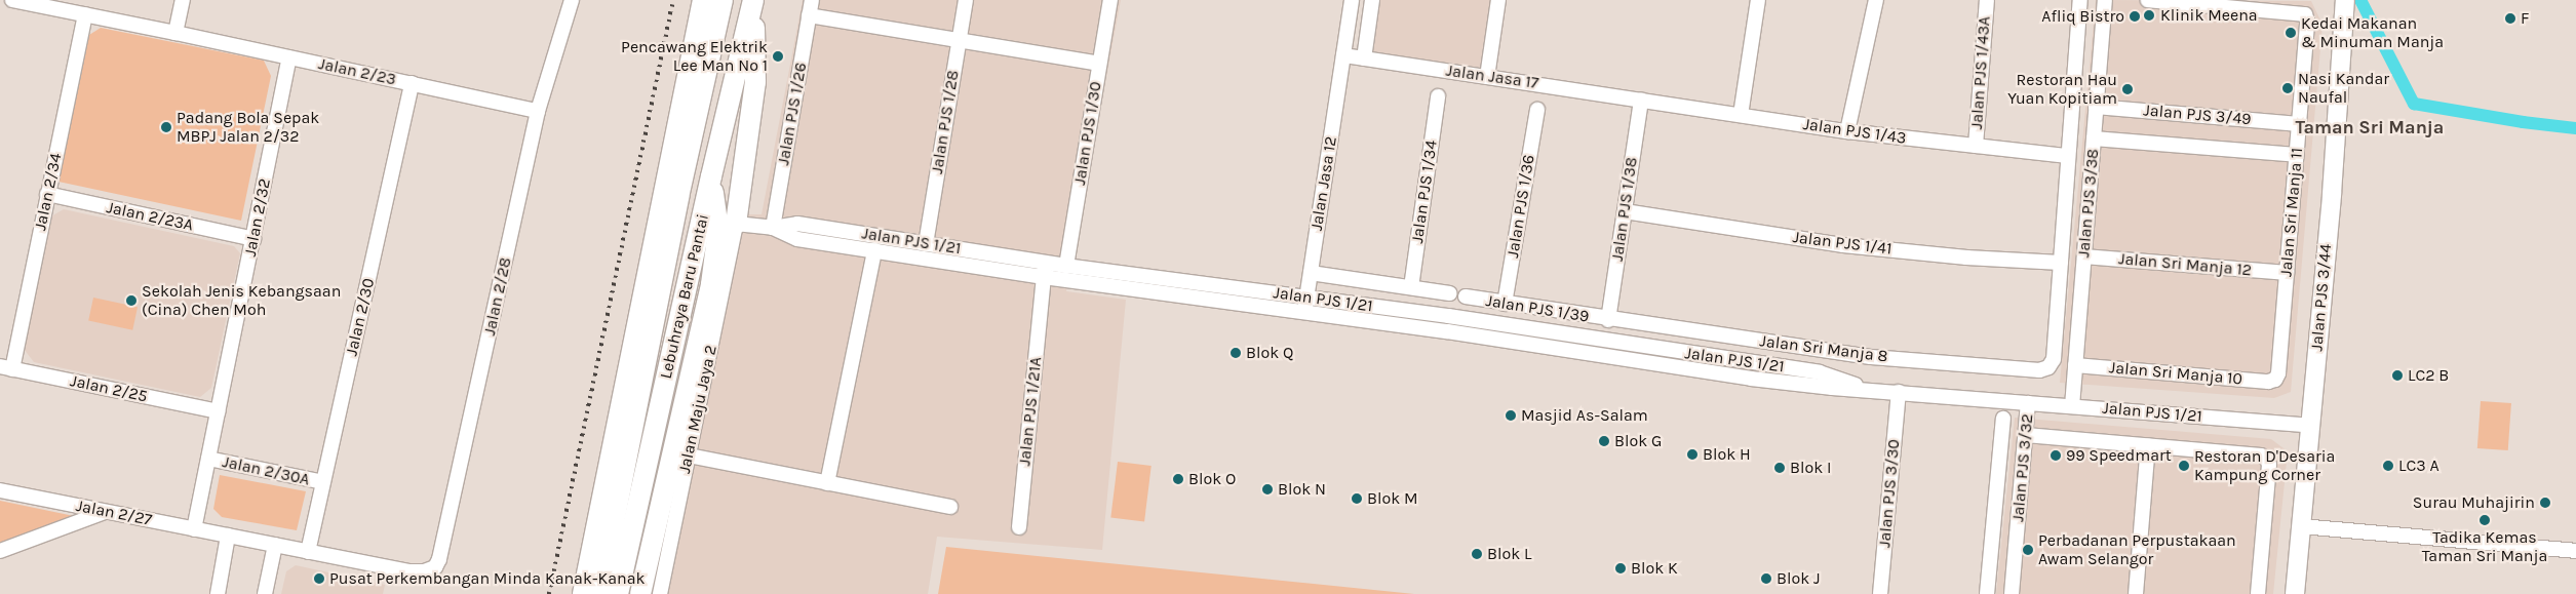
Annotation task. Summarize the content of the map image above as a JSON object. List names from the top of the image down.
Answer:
{
  "streets": {
    "highway": ["Lebuhraya Baru Pantai"],
    "main road": ["Jalan PJS 3/44"],
    "street": [
      "Jalan 2/23",
      "Jalan PJS 1/43A",
      "Jalan Jasa 17",
      "Jalan PJS 1/26",
      "Jalan PJS 3/49",
      "Jalan PJS 1/28",
      "Jalan PJS 1/43",
      "Jalan PJS 1/30",
      "Jalan Jasa 12",
      "Jalan 2/34",
      "Jalan PJS 1/34",
      "Jalan PJS 3/38",
      "Jalan PJS 1/36",
      "Jalan PJS 1/38",
      "Jalan Sri Manja 11",
      "Jalan 2/23A",
      "Jalan 2/32",
      "Jalan PJS 1/21",
      "Jalan PJS 1/41",
      "Jalan Sri Manja 12",
      "Jalan 2/28",
      "Jalan PJS 1/39",
      "Jalan 2/30",
      "Jalan Sri Manja 8",
      "Jalan Sri Manja 10",
      "Jalan 2/25",
      "Jalan Maju Jaya 2",
      "Jalan PJS 1/21A",
      "Jalan PJS 3/32",
      "Jalan 2/30A",
      "Jalan PJS 3/30",
      "Jalan 2/27"
    ]
  },
  "crossings": [
    ["Jalan 2/23", "Jalan 2/34"],
    ["Jalan 2/23", "Jalan 2/32"],
    ["Jalan 2/23", "Jalan 2/28"],
    ["Jalan 2/23", "Jalan 2/30"],
    ["Jalan PJS 1/43A", "Jalan PJS 1/43"],
    ["Jalan Jasa 17", "Jalan PJS 1/43"],
    ["Jalan Jasa 17", "Jalan Jasa 12"],
    ["Jalan Jasa 17", "Jalan PJS 1/38"],
    ["Jalan PJS 1/26", "Jalan PJS 1/21"],
    ["Jalan PJS 3/49", "Jalan PJS 3/38"],
    ["Jalan PJS 3/49", "Jalan Sri Manja 11"],
    ["Jalan PJS 1/28", "Jalan PJS 1/21"],
    ["Jalan PJS 1/43", "Jalan PJS 3/38"],
    ["Jalan PJS 1/43", "Jalan PJS 1/38"],
    ["Jalan PJS 1/30", "Jalan PJS 1/21"],
    ["Jalan Jasa 12", "Jalan PJS 1/21"],
    ["Jalan 2/34", "Jalan 2/23A"],
    ["Jalan 2/34", "Jalan 2/25"],
    ["Jalan PJS 3/38", "Jalan PJS 1/21"],
    ["Jalan PJS 3/38", "Jalan PJS 1/41"],
    ["Jalan PJS 3/38", "Jalan Sri Manja 12"],
    ["Jalan PJS 3/38", "Jalan Sri Manja 8"],
    ["Jalan PJS 3/38", "Jalan Sri Manja 10"],
    ["Jalan PJS 1/36", "Jalan PJS 1/39"],
    ["Jalan PJS 1/38", "Jalan PJS 1/41"],
    ["Jalan PJS 1/38", "Jalan PJS 1/39"],
    ["Jalan PJS 1/38", "Jalan Sri Manja 8"],
    ["Jalan Sri Manja 11", "Jalan Sri Manja 12"],
    ["Jalan Sri Manja 11", "Jalan Sri Manja 10"],
    ["Jalan 2/23A", "Jalan 2/32"],
    ["Jalan 2/32", "Jalan 2/25"],
    ["Jalan 2/32", "Jalan 2/30A"],
    ["Jalan 2/32", "Jalan 2/27"],
    ["Jalan PJS 1/21", "Jalan PJS 3/44"],
    ["Jalan PJS 1/21", "Jalan Maju Jaya 2"],
    ["Jalan PJS 1/21", "Jalan PJS 1/21A"],
    ["Jalan PJS 1/21", "Jalan PJS 3/32"],
    ["Jalan PJS 1/21", "Jalan PJS 3/30"],
    ["Jalan 2/28", "Jalan 2/27"],
    ["Jalan PJS 1/39", "Jalan Sri Manja 8"],
    ["Jalan 2/30", "Jalan 2/30A"],
    ["Jalan 2/30", "Jalan 2/27"]
  ],
  "districts": ["Taman Sri Manja"],
  "places": [
    "Klinik Meena",
    "Afliq Bistro",
    "F",
    "Kedai Makanan & Minuman Manja",
    "Pencawang Elektrik Lee Man No 1",
    "Nasi Kandar Naufal",
    "Restoran Hau Yuan Kopitiam",
    "Padang Bola Sepak MBPJ Jalan 2/32",
    "Sekolah Jenis Kebangsaan (Cina) Chen Moh",
    "Blok Q",
    "LC2 B",
    "Masjid As-Salam",
    "Blok G",
    "Blok H",
    "99 Speedmart",
    "Restoran D'Desaria Kampung Corner",
    "LC3 A",
    "Blok I",
    "Blok O",
    "Blok N",
    "Blok M",
    "Surau Muhajirin",
    "Tadika Kemas Taman Sri Manja",
    "Perbadanan Perpustakaan Awam Selangor",
    "Blok L",
    "Blok K",
    "Pusat Perkembangan Minda Kanak-Kanak",
    "Blok J"
  ]
}
